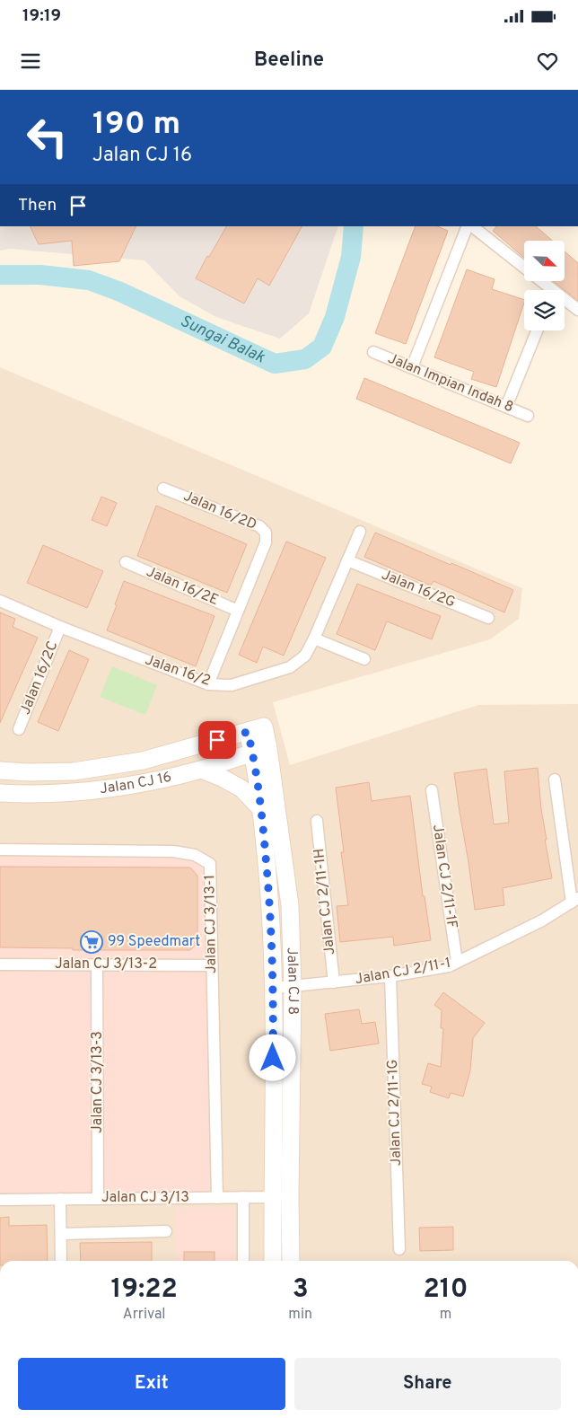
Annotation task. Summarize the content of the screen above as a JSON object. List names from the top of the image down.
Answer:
{
  "streets": {
    "street": [
      "Jalan Impian Indah 8",
      "Jalan 16/2D",
      "Jalan 16/2E",
      "Jalan 16/2G",
      "Jalan 16/2",
      "Jalan 16/2C",
      "Jalan CJ 16",
      "Jalan CJ 2/11-1F",
      "Jalan CJ 2/11-1H",
      "Jalan CJ 3/13-1",
      "Jalan CJ 3/13-2",
      "Jalan CJ 2/11-1",
      "Jalan CJ 8",
      "Jalan CJ 3/13-3",
      "Jalan CJ 2/11-1G",
      "Jalan CJ 3/13"
    ]
  },
  "crossings": [
    ["Jalan 16/2D", "Jalan 16/2E"],
    ["Jalan 16/2G", "Jalan 16/2"],
    ["Jalan 16/2", "Jalan 16/2C"],
    ["Jalan CJ 16", "Jalan CJ 8"],
    ["Jalan CJ 2/11-1F", "Jalan CJ 2/11-1"],
    ["Jalan CJ 2/11-1H", "Jalan CJ 2/11-1"],
    ["Jalan CJ 3/13-1", "Jalan CJ 3/13-2"],
    ["Jalan CJ 3/13-1", "Jalan CJ 3/13"],
    ["Jalan CJ 3/13-2", "Jalan CJ 3/13-3"],
    ["Jalan CJ 2/11-1", "Jalan CJ 8"],
    ["Jalan CJ 2/11-1", "Jalan CJ 2/11-1G"],
    ["Jalan CJ 8", "Jalan CJ 3/13"],
    ["Jalan CJ 3/13-3", "Jalan CJ 3/13"]
  ],
  "water": ["Sungai Balak"],
  "places": {
    "supermarket": ["99 Speedmart"]
  },
  "north": "bottom right",
  "page": {
    "status": "19:19",
    "header": "Beeline",
    "turn": ["190 m", "Jalan CJ 16"],
    "then": "Then",
    "eta": [
      "19:22",
      "Arrival",
      "3",
      "min",
      "210",
      "m"
    ],
    "buttons": ["Exit", "Share"]
  }
}
